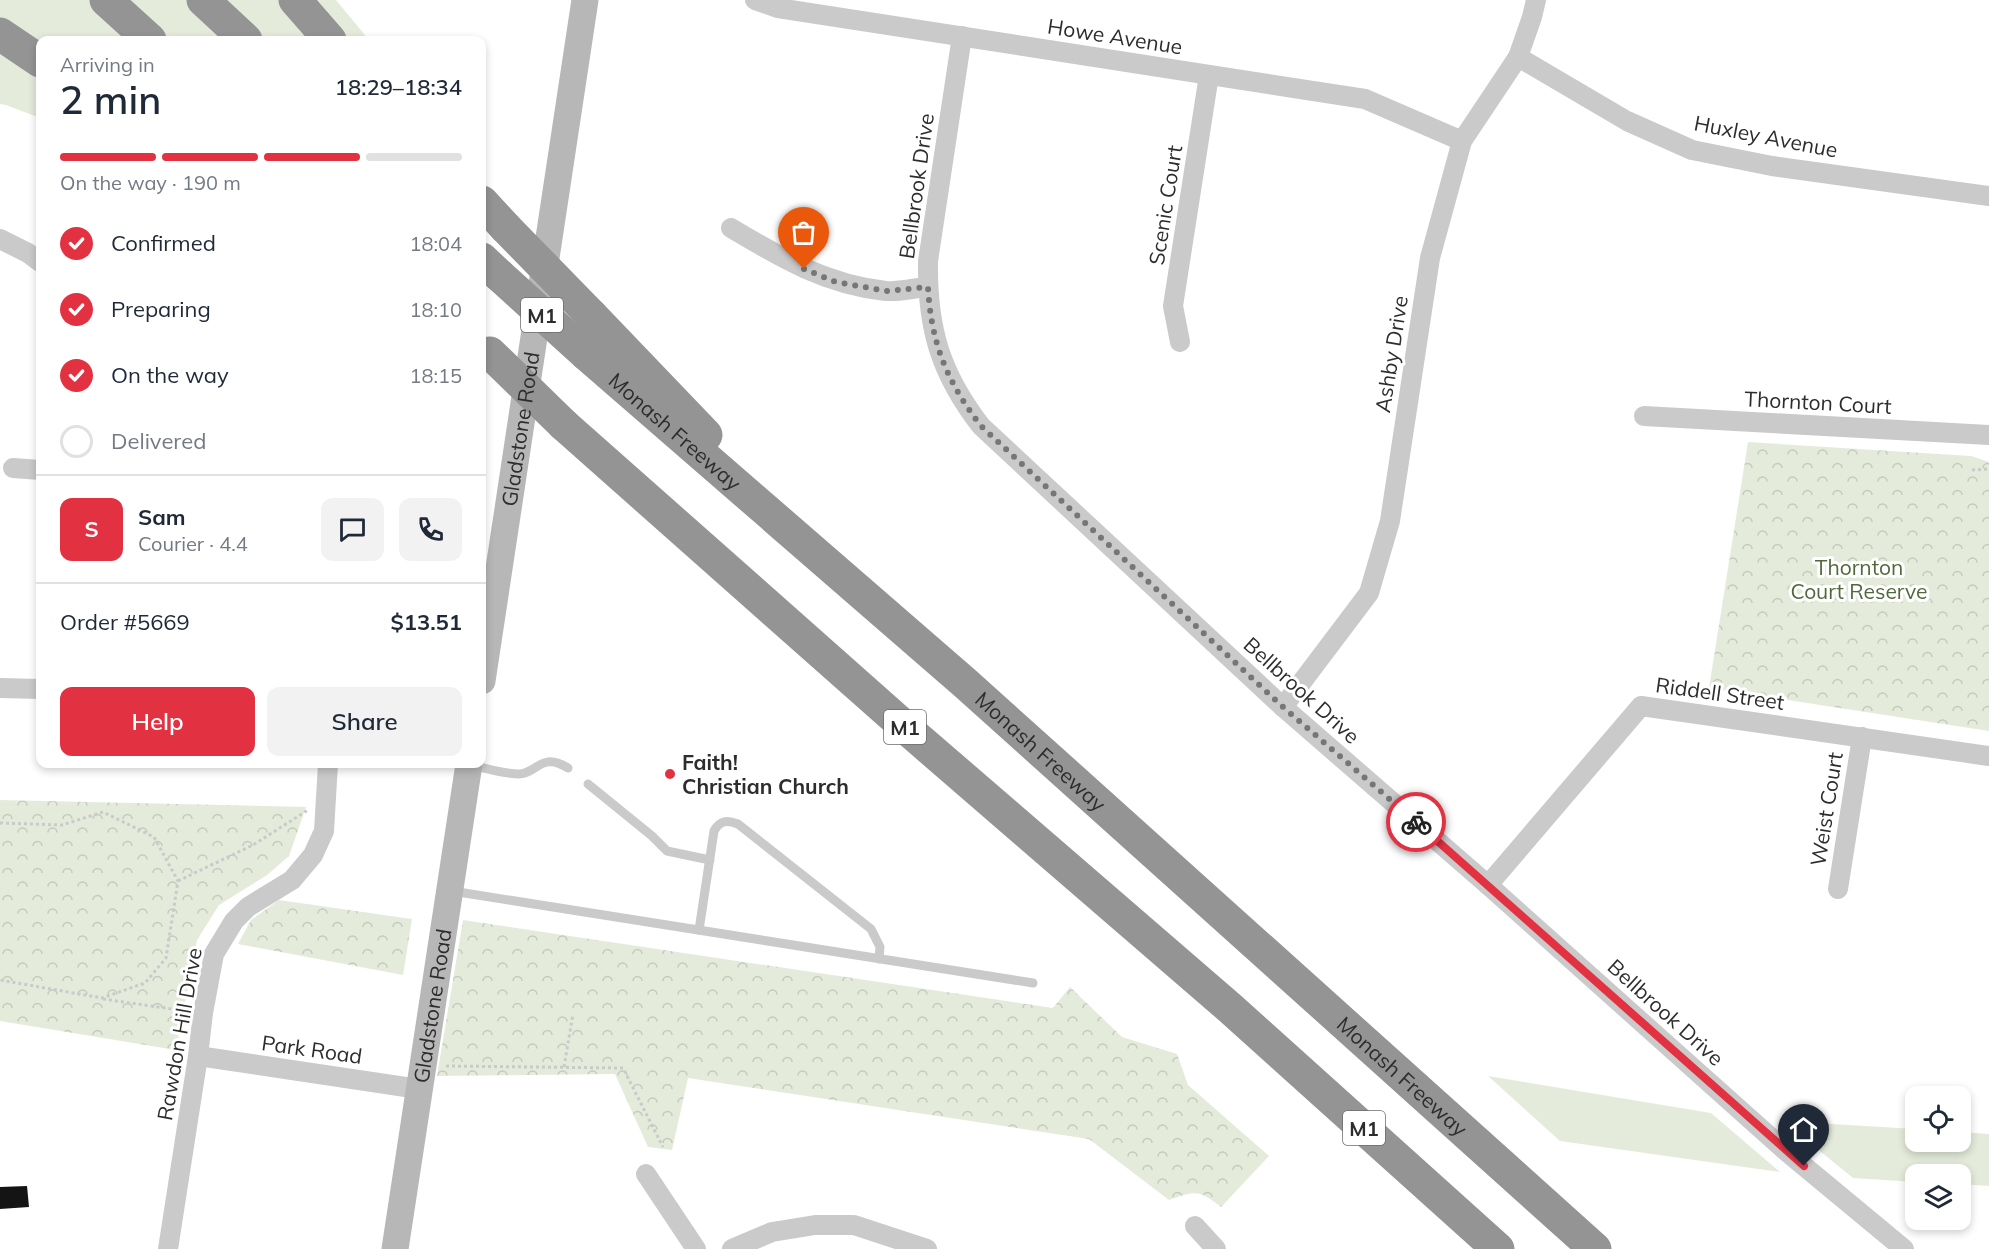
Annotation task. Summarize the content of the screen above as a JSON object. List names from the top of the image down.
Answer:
{
  "streets": {
    "highway": ["M1", "Monash Freeway"],
    "main road": ["Gladstone Road"],
    "street": [
      "Howe Avenue",
      "Huxley Avenue",
      "Bellbrook Drive",
      "Scenic Court",
      "Ashby Drive",
      "Thornton Court",
      "Riddell Street",
      "Weist Court",
      "Rawdon Hill Drive",
      "Park Road"
    ]
  },
  "crossings": [
    ["Howe Avenue", "Bellbrook Drive"],
    ["Howe Avenue", "Scenic Court"],
    ["Howe Avenue", "Ashby Drive"],
    ["Huxley Avenue", "Ashby Drive"],
    ["Bellbrook Drive", "Ashby Drive"],
    ["Bellbrook Drive", "Riddell Street"],
    ["Gladstone Road", "Park Road"],
    ["Riddell Street", "Weist Court"],
    ["Rawdon Hill Drive", "Park Road"]
  ],
  "parks": ["Thornton Court Reserve"],
  "places": ["Faith! Christian Church"],
  "page": {
    "heading": ["2 min", "Arriving in", "18:29–18:34"],
    "panel": [
      "Sam",
      "Courier · 4.4",
      "Order #5669",
      "$13.51"
    ],
    "bar": "On the way · 190 m",
    "list": [
      ["Confirmed", "18:04"],
      ["Preparing", "18:10"],
      ["On the way", "18:15"],
      "Delivered"
    ],
    "round": "S",
    "buttons": ["Help", "Share"]
  }
}
